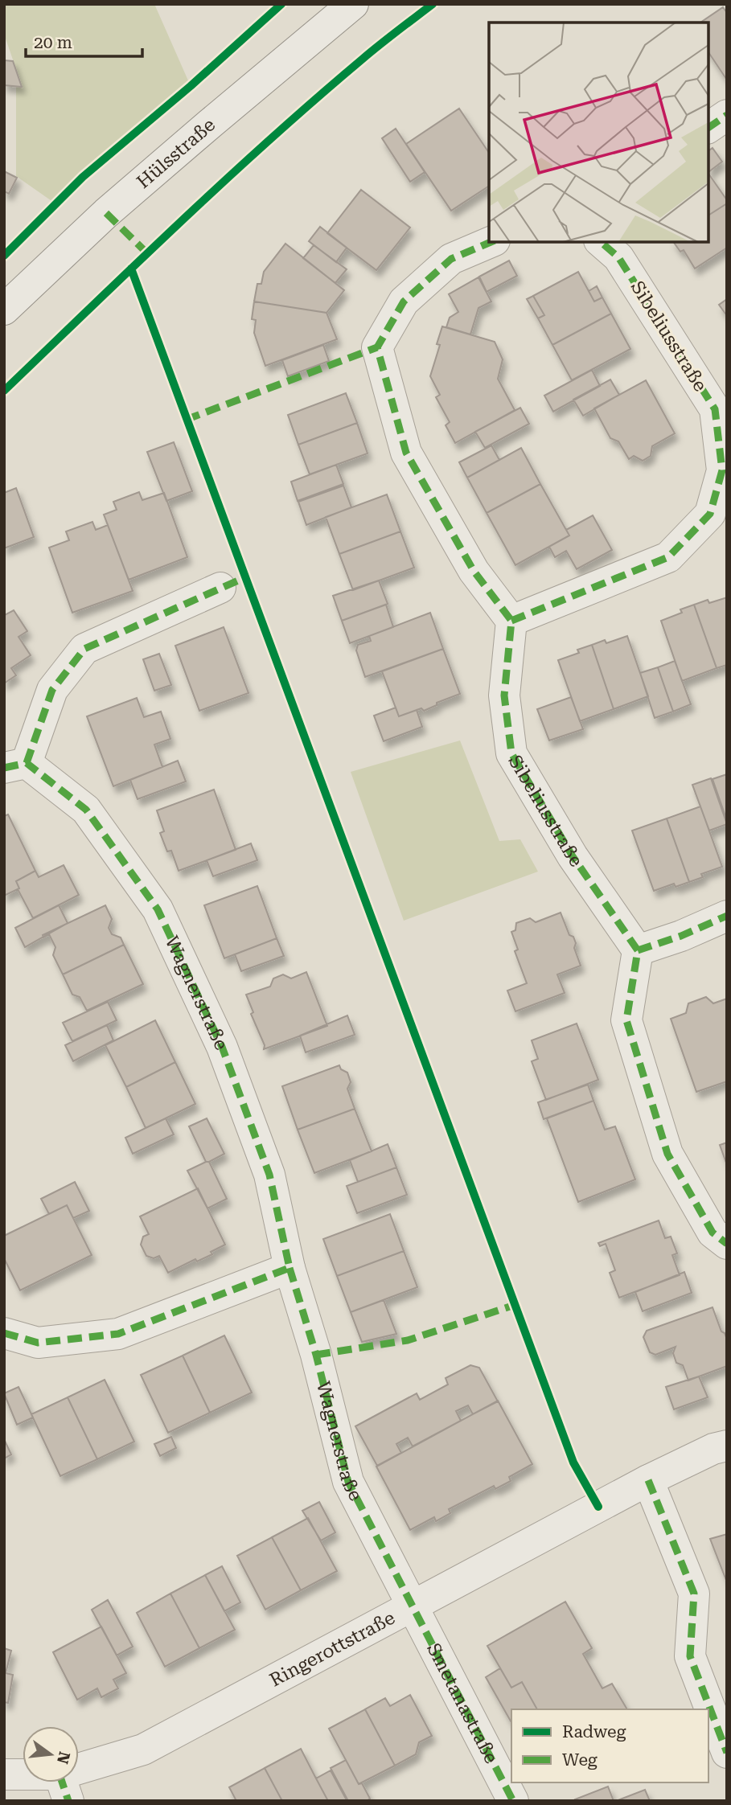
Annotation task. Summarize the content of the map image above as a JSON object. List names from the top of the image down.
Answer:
{
  "streets": {
    "street": [
      "Hülsstraße",
      "Sibeliusstraße",
      "Wagnerstraße",
      "Ringerottstraße",
      "Smetanastraße"
    ]
  },
  "crossings": [
    ["Wagnerstraße", "Ringerottstraße"],
    ["Wagnerstraße", "Smetanastraße"],
    ["Ringerottstraße", "Smetanastraße"]
  ],
  "legend": ["Radweg", "Weg"],
  "scale_bar": "20 m",
  "north": "right"
}
